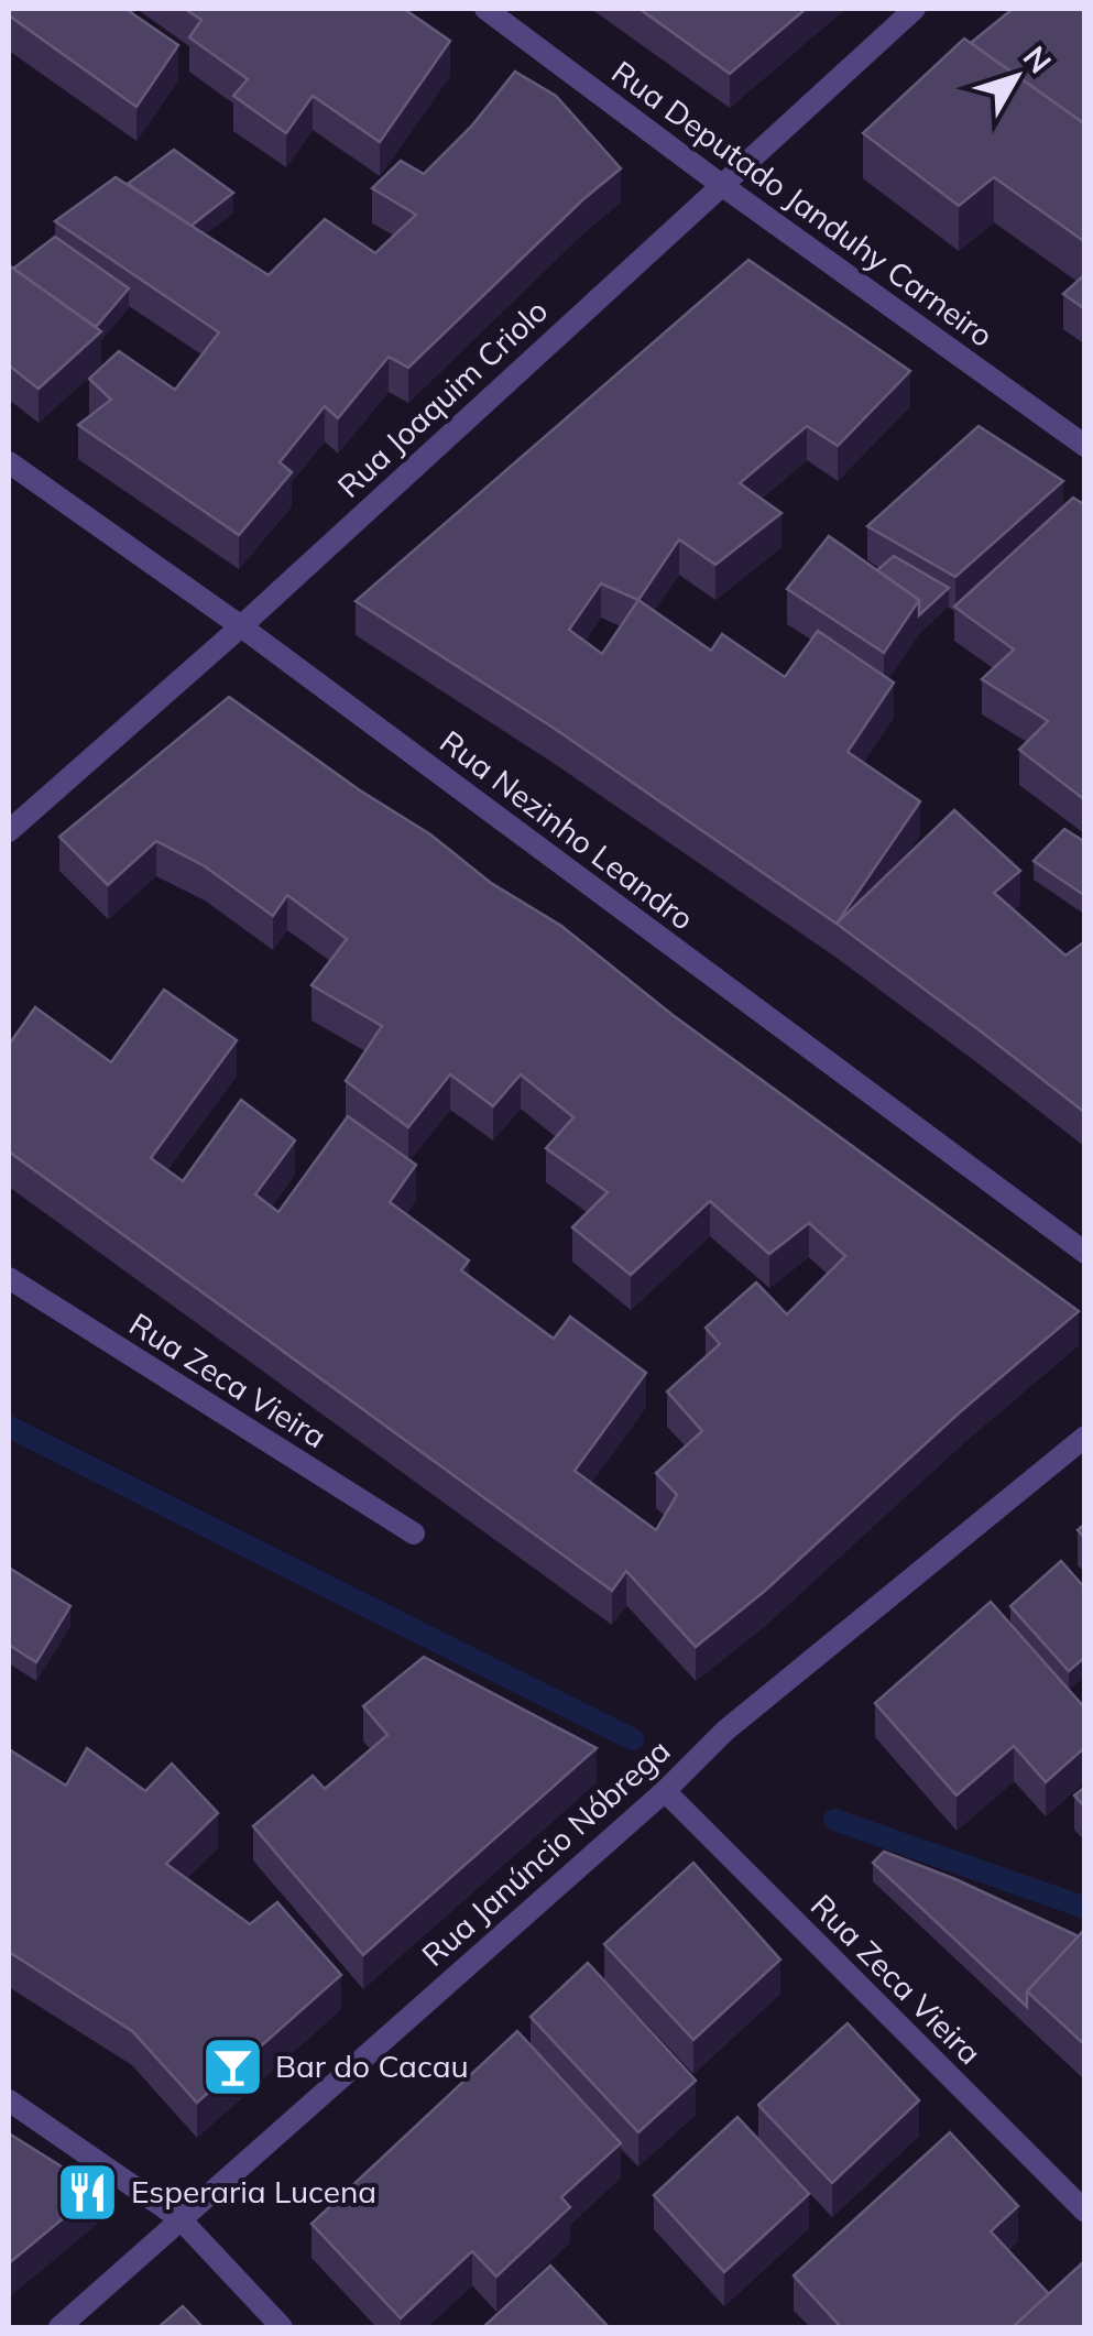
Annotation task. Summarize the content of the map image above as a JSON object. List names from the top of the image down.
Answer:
{
  "streets": {
    "street": [
      "Rua Deputado Janduhy Carneiro",
      "Rua Joaquim Criolo",
      "Rua Nezinho Leandro",
      "Rua Zeca Vieira",
      "Rua Janúncio Nóbrega"
    ]
  },
  "crossings": [
    ["Rua Deputado Janduhy Carneiro", "Rua Joaquim Criolo"],
    ["Rua Joaquim Criolo", "Rua Nezinho Leandro"],
    ["Rua Zeca Vieira", "Rua Janúncio Nóbrega"]
  ],
  "places": {
    "bar": ["Bar do Cacau"],
    "restaurant": ["Esperaria Lucena"]
  },
  "north": "top right"
}
